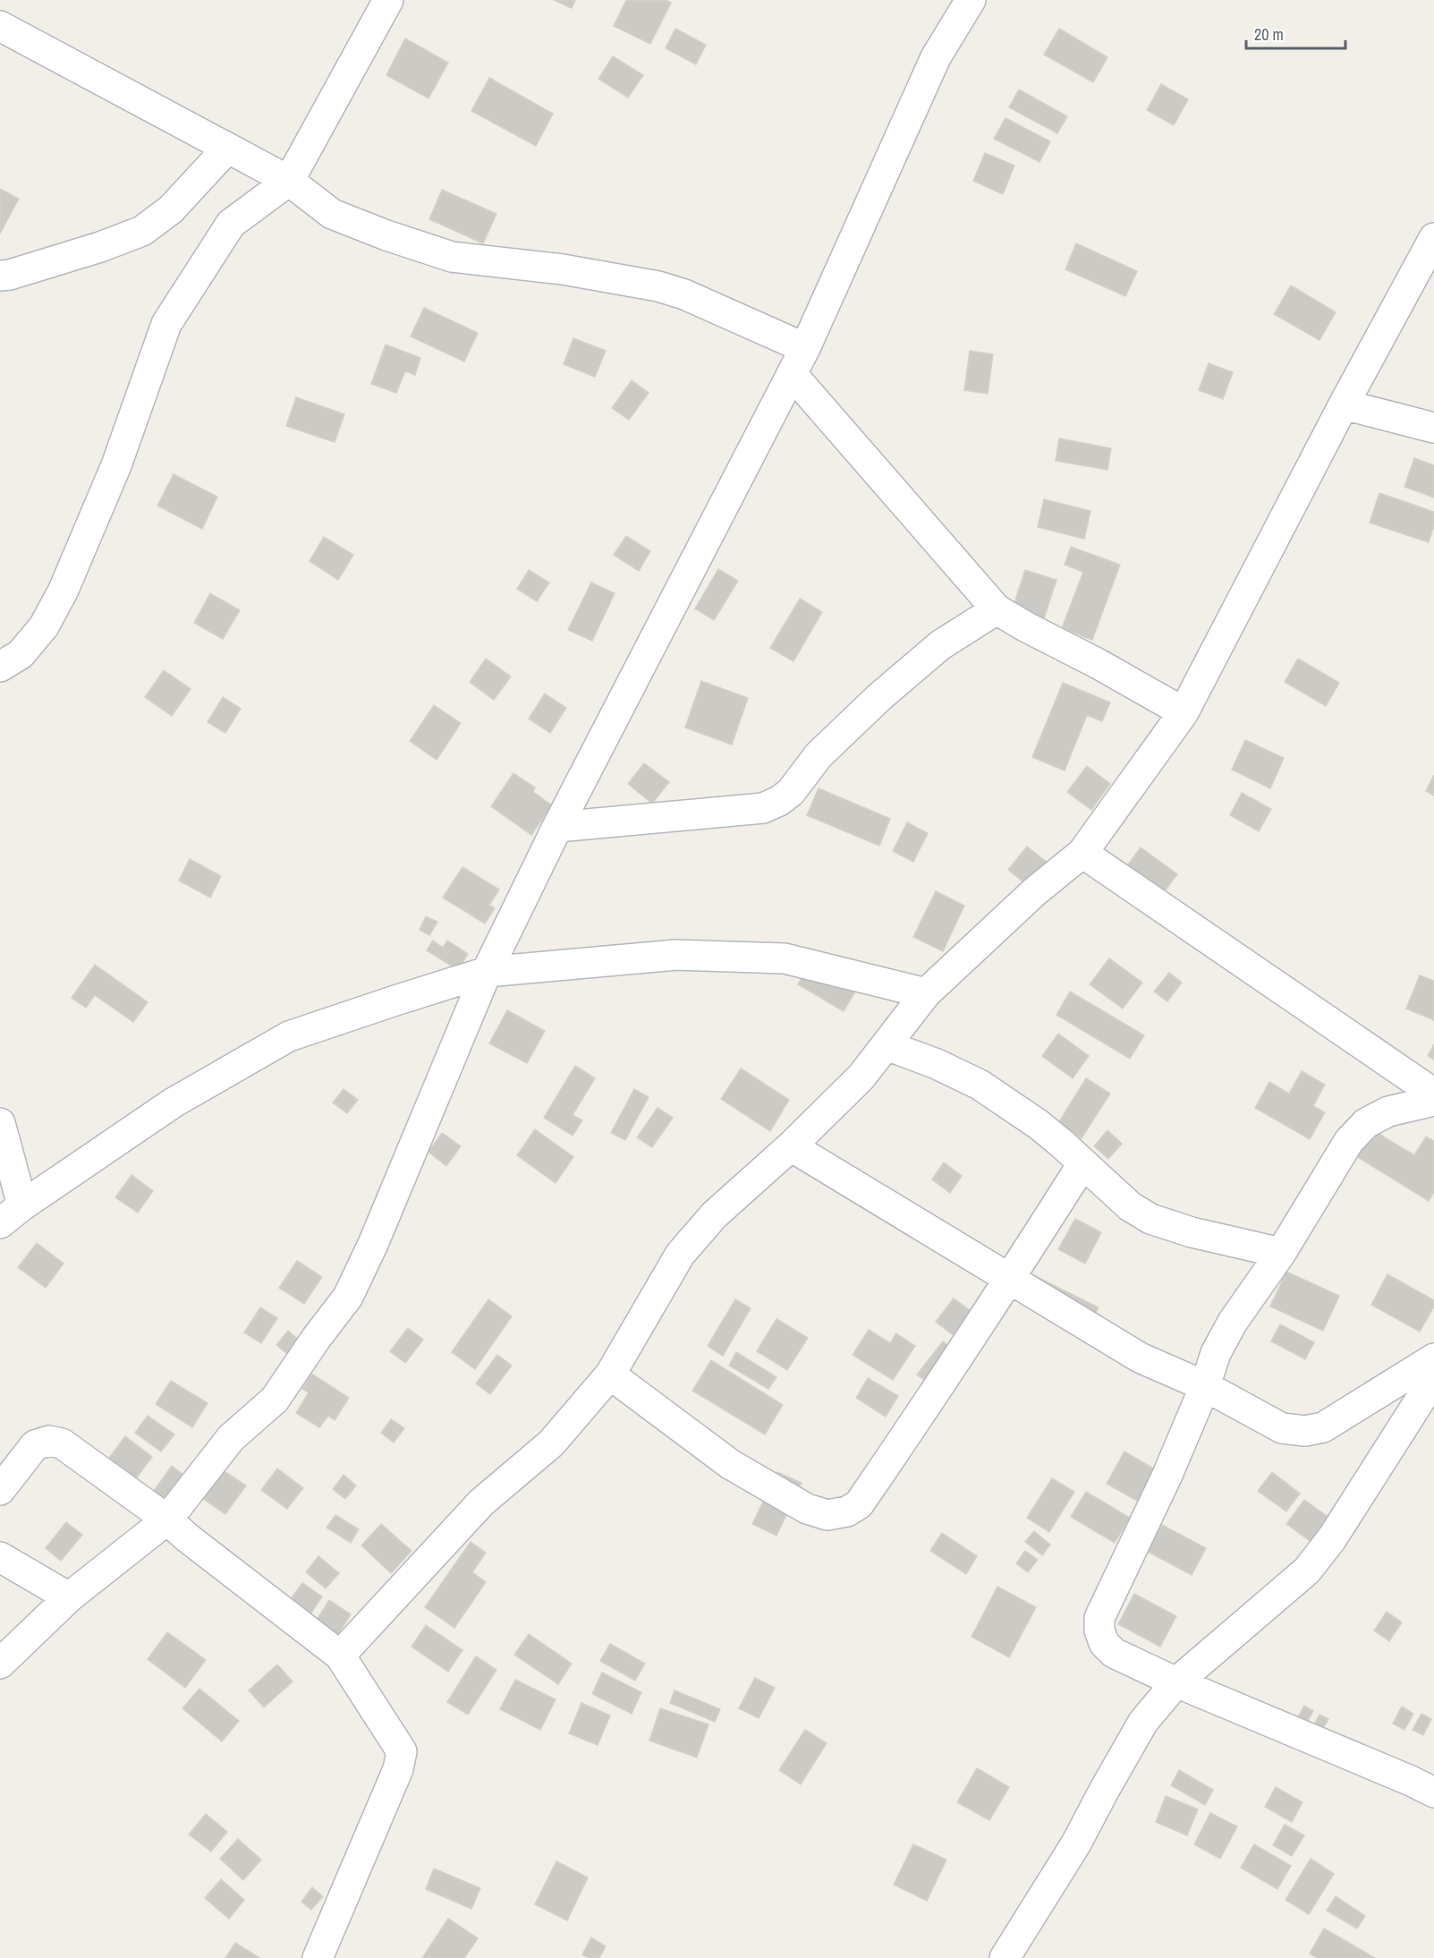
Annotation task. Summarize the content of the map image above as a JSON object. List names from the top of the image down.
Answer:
{
  "scale_bar": "20 m"
}
